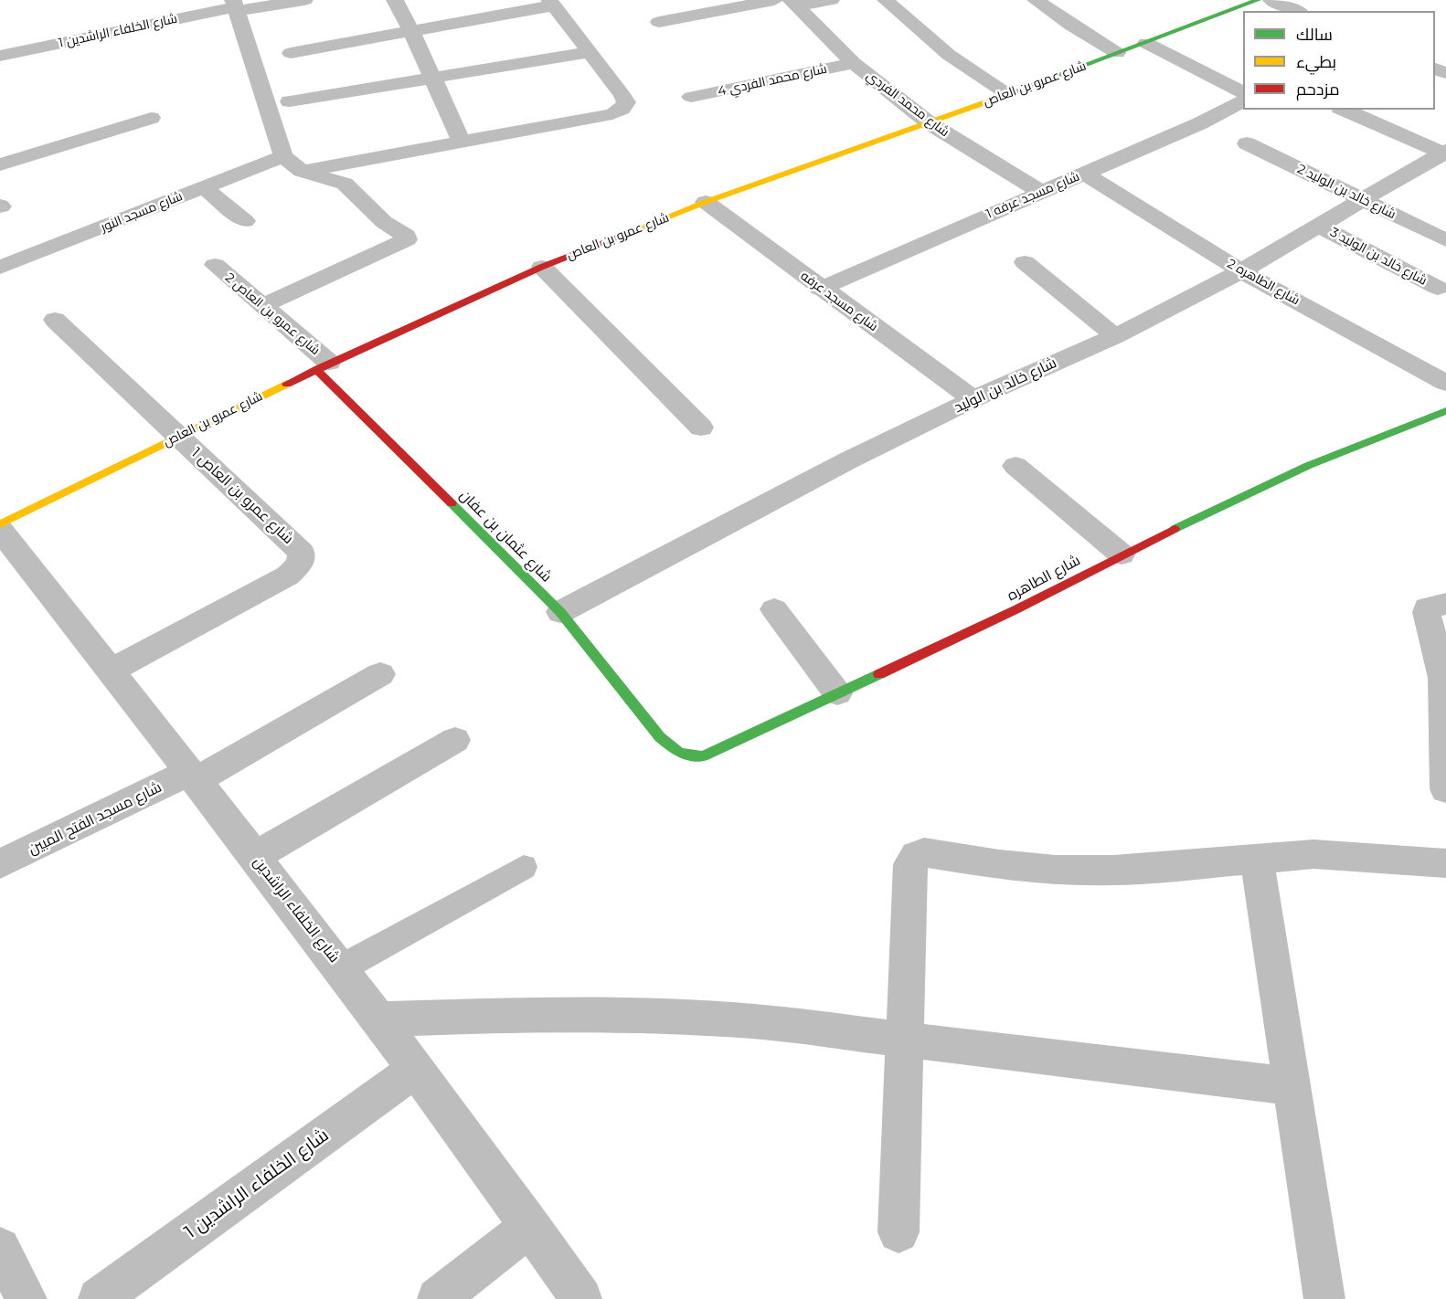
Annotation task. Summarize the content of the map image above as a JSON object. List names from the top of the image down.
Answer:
{
  "streets": {
    "street": [
      "شارع الخلفاء الراشدين 1",
      "شارع محمد الفردي 4",
      "شارع عمرو بن العاص",
      "شارع محمد الفردي",
      "شارع خالد بن الوليد 2",
      "شارع مسجد عرفه 1",
      "شارع مسجد النور",
      "شارع خالد بن الوليد 3",
      "شارع الطاهره 2",
      "شارع مسجد عرفه",
      "شارع عمرو بن العاص 2",
      "شارع خالد بن الوليد",
      "شارع عمرو بن العاص 1",
      "شارع عثمان بن عفان",
      "شارع الطاهره",
      "شارع مسجد الفتح المبين",
      "شارع الخلفاء الراشدين"
    ]
  },
  "crossings": [
    ["شارع الخلفاء الراشدين 1", "شارع الخلفاء الراشدين"],
    ["شارع محمد الفردي 4", "شارع محمد الفردي"],
    ["شارع عمرو بن العاص", "شارع محمد الفردي"],
    ["شارع عمرو بن العاص", "شارع مسجد عرفه"],
    ["شارع عمرو بن العاص", "شارع عمرو بن العاص 2"],
    ["شارع عمرو بن العاص", "شارع عمرو بن العاص 1"],
    ["شارع عمرو بن العاص", "شارع عثمان بن عفان"],
    ["شارع محمد الفردي", "شارع مسجد عرفه 1"],
    ["شارع خالد بن الوليد 2", "شارع خالد بن الوليد"],
    ["شارع مسجد عرفه 1", "شارع الطاهره 2"],
    ["شارع مسجد عرفه 1", "شارع مسجد عرفه"],
    ["شارع خالد بن الوليد 3", "شارع خالد بن الوليد"],
    ["شارع الطاهره 2", "شارع خالد بن الوليد"],
    ["شارع مسجد عرفه", "شارع خالد بن الوليد"],
    ["شارع عمرو بن العاص 2", "شارع عثمان بن عفان"],
    ["شارع خالد بن الوليد", "شارع عثمان بن عفان"],
    ["شارع عمرو بن العاص 1", "شارع الخلفاء الراشدين"],
    ["شارع عثمان بن عفان", "شارع الطاهره"],
    ["شارع مسجد الفتح المبين", "شارع الخلفاء الراشدين"]
  ],
  "legend": ["سالك", "بطيء", "مزدحم"]
}
